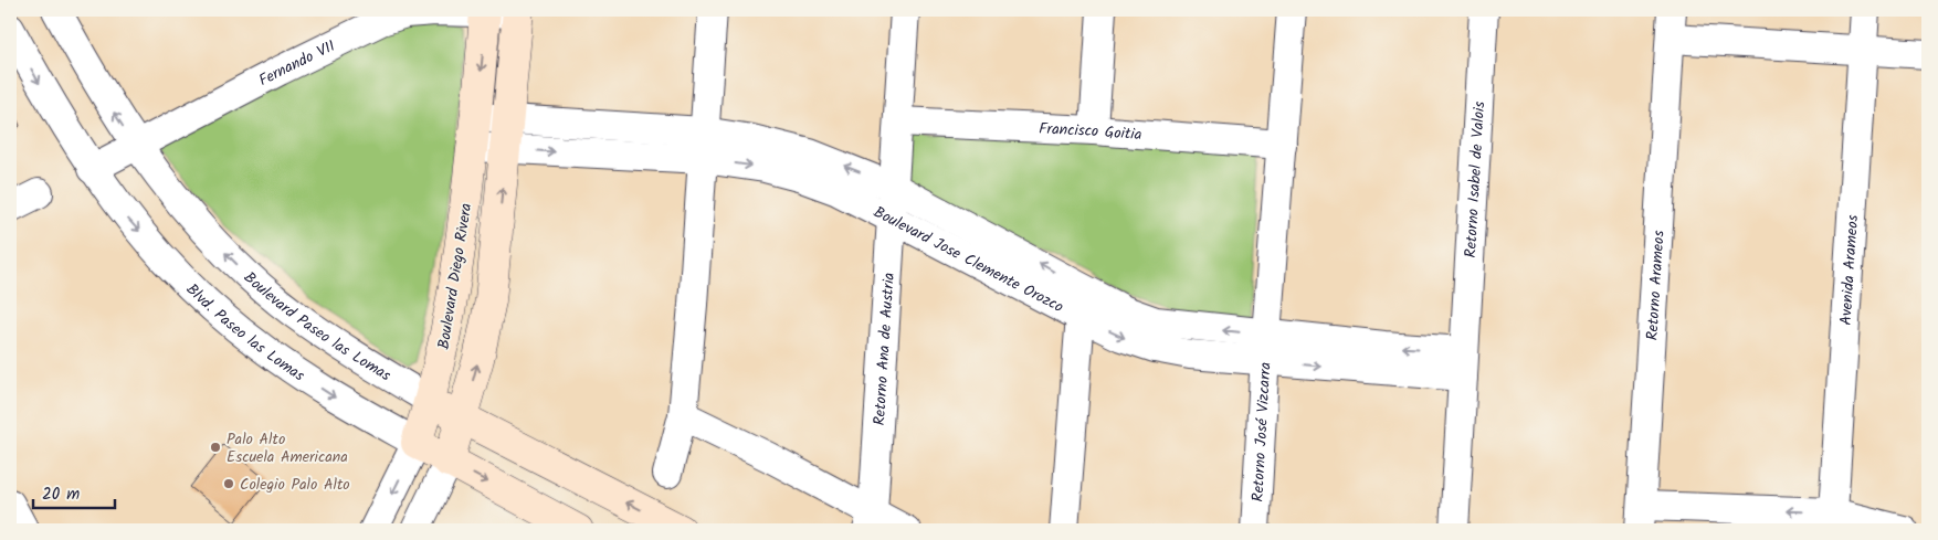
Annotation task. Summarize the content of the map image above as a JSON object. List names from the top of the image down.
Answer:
{
  "streets": {
    "street": [
      "Fernando VII",
      "Francisco Goitia",
      "Retorno Isabel de Valois",
      "Boulevard Jose Clemente Orozco",
      "Avenida Arameos",
      "Boulevard Diego Rivera",
      "Retorno Arameos",
      "Boulevard Paseo las Lomas",
      "Blvd. Paseo las Lomas",
      "Retorno Ana de Austria",
      "Retorno José Vizcarra"
    ]
  },
  "crossings": [
    ["Fernando VII", "Boulevard Diego Rivera"],
    ["Fernando VII", "Boulevard Paseo las Lomas"],
    ["Fernando VII", "Blvd. Paseo las Lomas"],
    ["Francisco Goitia", "Retorno Ana de Austria"],
    ["Retorno Isabel de Valois", "Boulevard Jose Clemente Orozco"],
    ["Boulevard Jose Clemente Orozco", "Boulevard Diego Rivera"],
    ["Boulevard Jose Clemente Orozco", "Retorno Ana de Austria"],
    ["Boulevard Jose Clemente Orozco", "Retorno José Vizcarra"],
    ["Boulevard Diego Rivera", "Boulevard Paseo las Lomas"],
    ["Boulevard Diego Rivera", "Blvd. Paseo las Lomas"]
  ],
  "one_way": ["Boulevard Paseo las Lomas", "Blvd. Paseo las Lomas"],
  "places": ["Palo Alto Escuela Americana", "Colegio Palo Alto"],
  "scale_bar": "20 m"
}
